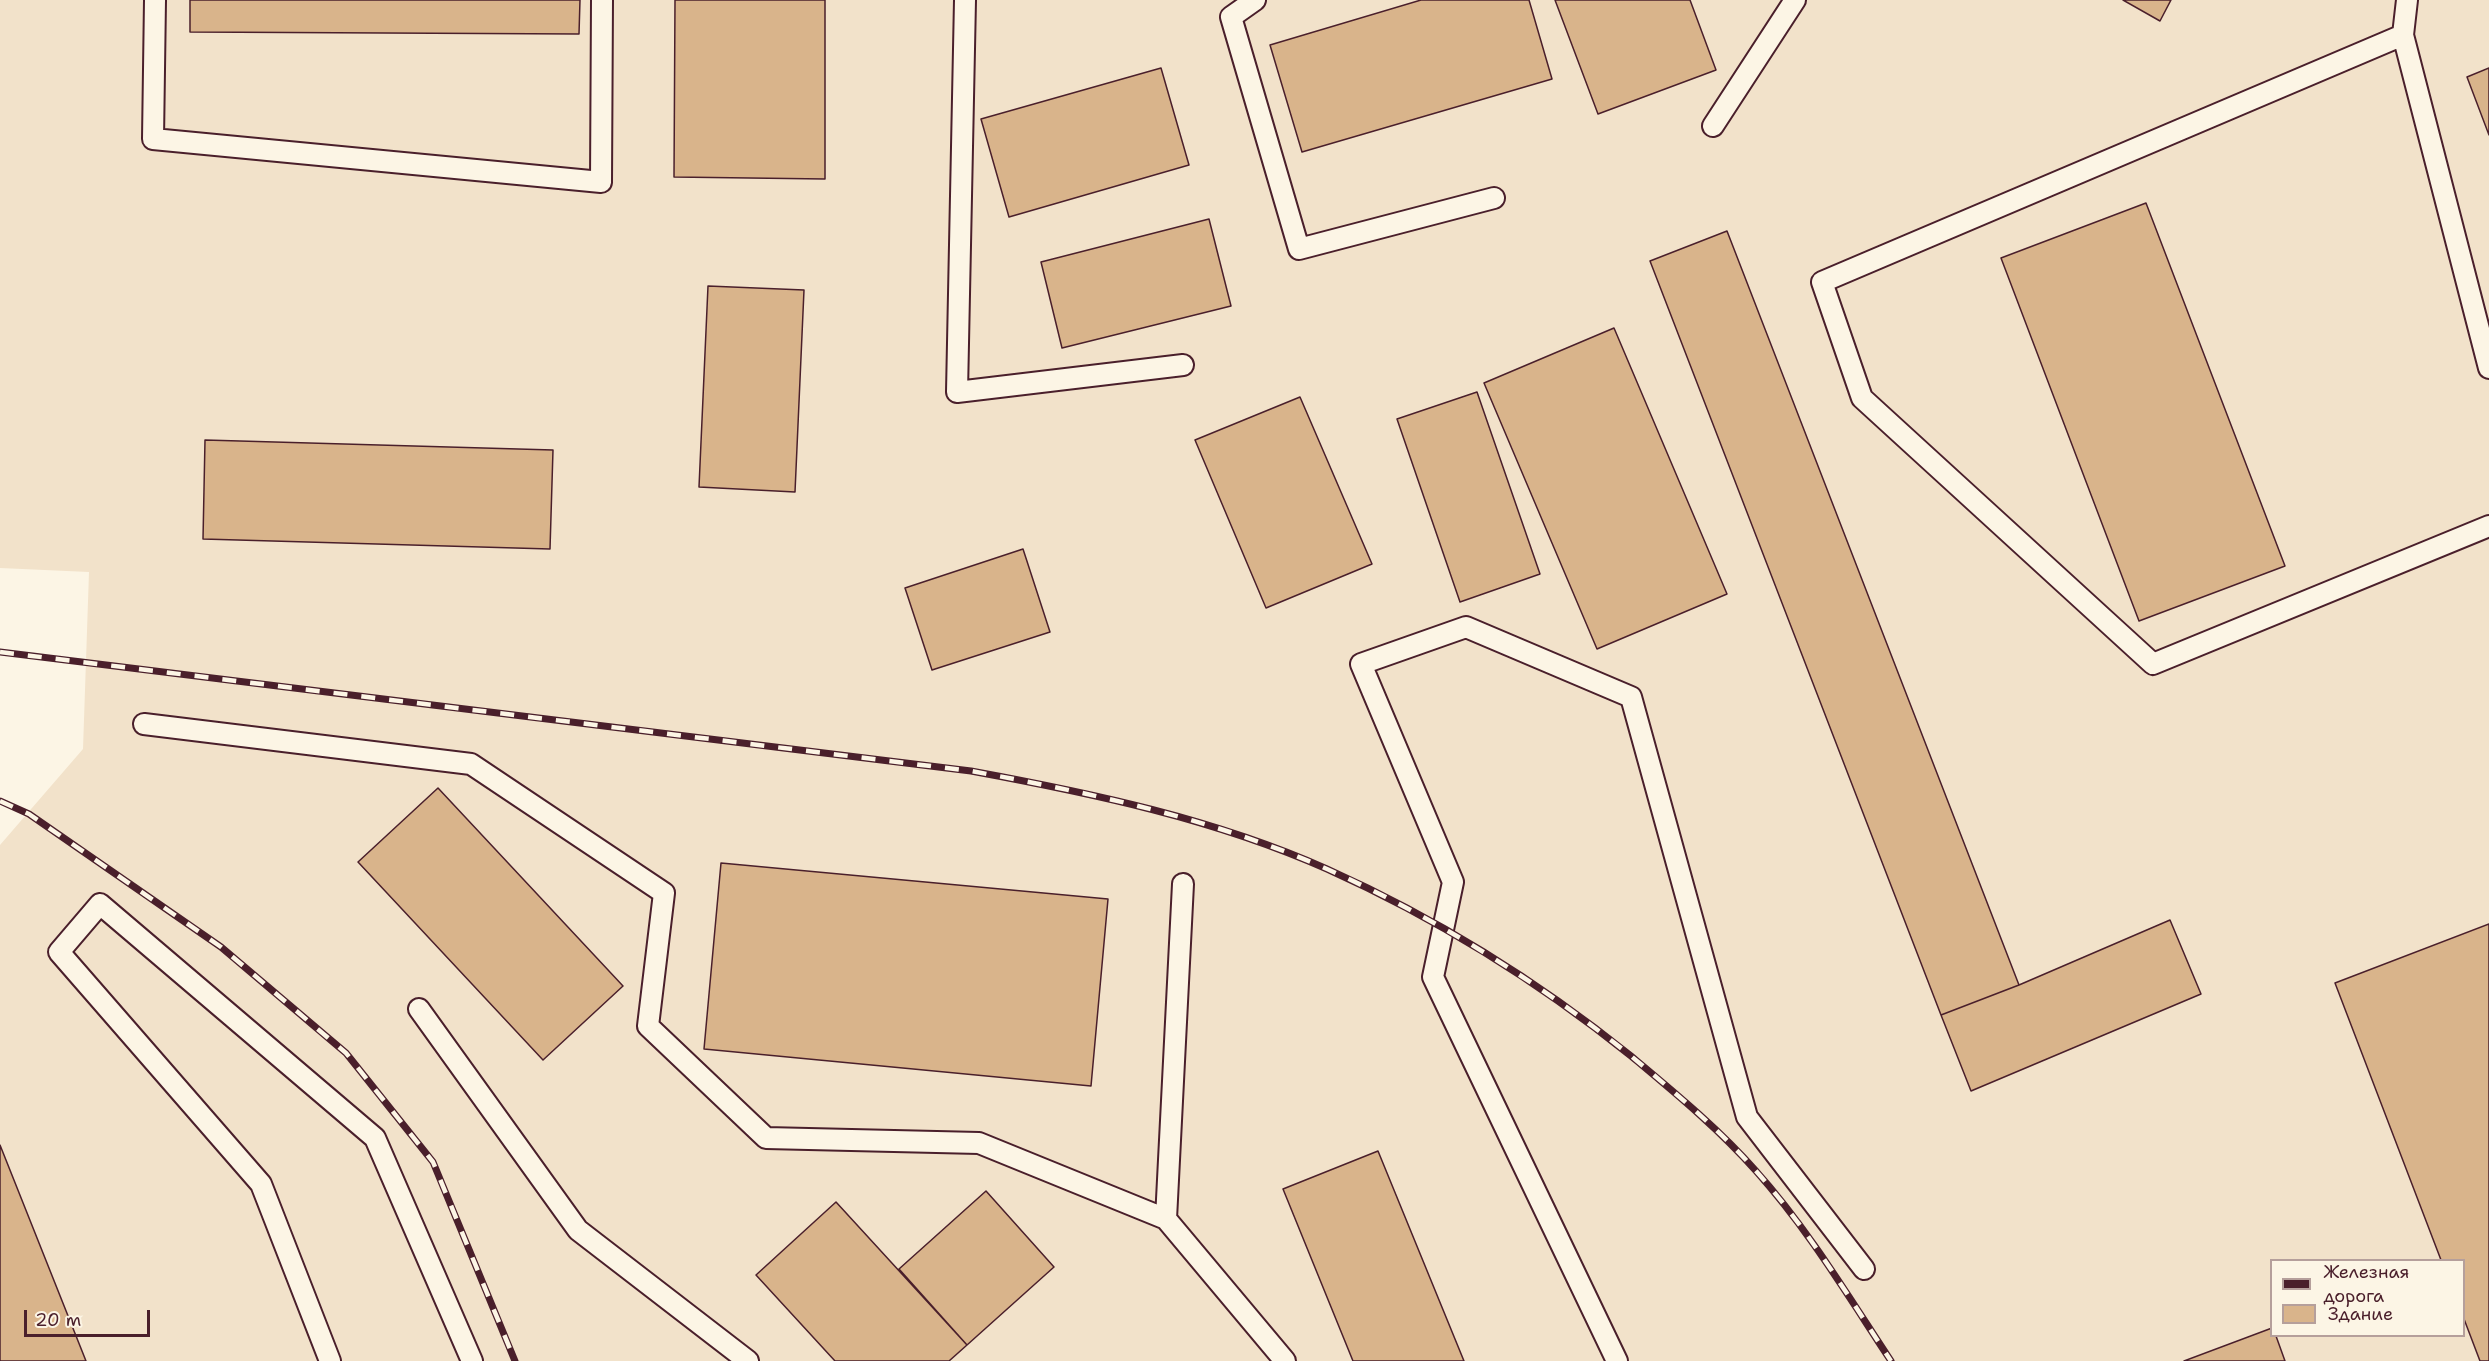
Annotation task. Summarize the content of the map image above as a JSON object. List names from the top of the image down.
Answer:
{
  "legend": ["Железная дорога", "Здание"],
  "scale_bar": "20 m"
}
